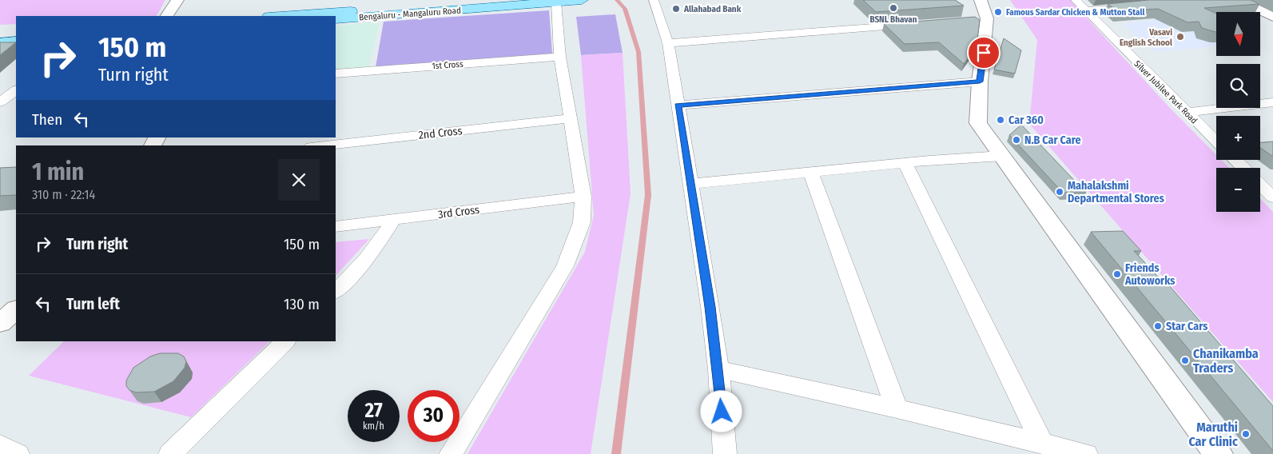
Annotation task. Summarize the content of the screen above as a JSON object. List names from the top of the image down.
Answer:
{
  "streets": {
    "main road": ["Bengaluru - Mangaluru Road"],
    "street": [
      "1st Cross",
      "Silver Jubilee Park Road",
      "2nd Cross",
      "3rd Cross"
    ]
  },
  "places": [
    "BSNL Bhavan",
    "Allahabad Bank",
    "Famous Sardar Chicken & Mutton Stall",
    "Vasavi English School",
    "Car 360",
    "N.B Car Care",
    "Mahalakshmi Departmental Stores",
    "Friends Autoworks",
    "Star Cars",
    "Chanikamba Traders",
    "Maruthi Car Clinic"
  ],
  "north": "bottom",
  "page": {
    "map_buttons": ["+", "−"],
    "turn": ["150 m", "Turn right"],
    "then": "Then",
    "heading": ["1 min", "310 m · 22:14"],
    "list": [
      {
        "name": "Turn right",
        "value": "150 m"
      },
      {
        "name": "Turn left",
        "value": "130 m"
      }
    ],
    "speed": "27 km/h",
    "limit": "30"
  }
}
